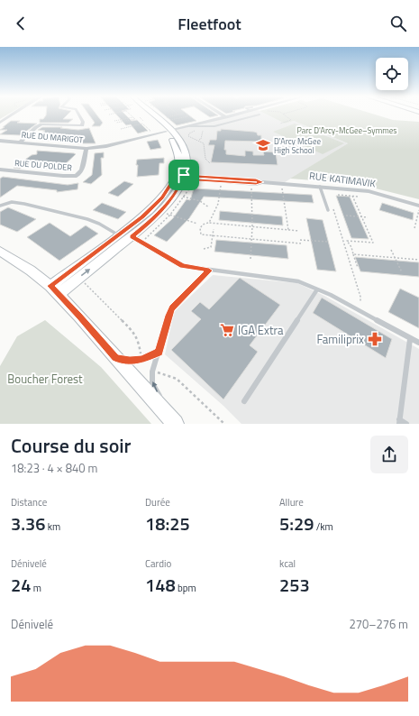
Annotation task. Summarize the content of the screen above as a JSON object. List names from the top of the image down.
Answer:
{
  "streets": {
    "street": ["RUE DU MARIGOT", "RUE DU POLDER", "RUE KATIMAVIK"]
  },
  "crossings": [
    ["RUE DU MARIGOT", "RUE DU POLDER"]
  ],
  "parks": ["Parc D'Arcy-McGee–Symmes", "Boucher Forest"],
  "places": {
    "school or university": ["D'Arcy McGee High School"],
    "supermarket": ["IGA Extra"],
    "pharmacy": ["Familiprix"]
  },
  "page": {
    "header": "Fleetfoot",
    "heading": ["Course du soir", "18:23 · 4 × 840 m"],
    "stats": [
      ["Distance", "3.36 km"],
      ["Durée", "18:25"],
      ["Allure", "5:29 /km"],
      ["Dénivelé", "24 m"],
      ["Cardio", "148 bpm"],
      ["kcal", "253"]
    ],
    "chart": ["Dénivelé", "270–276 m"]
  }
}
